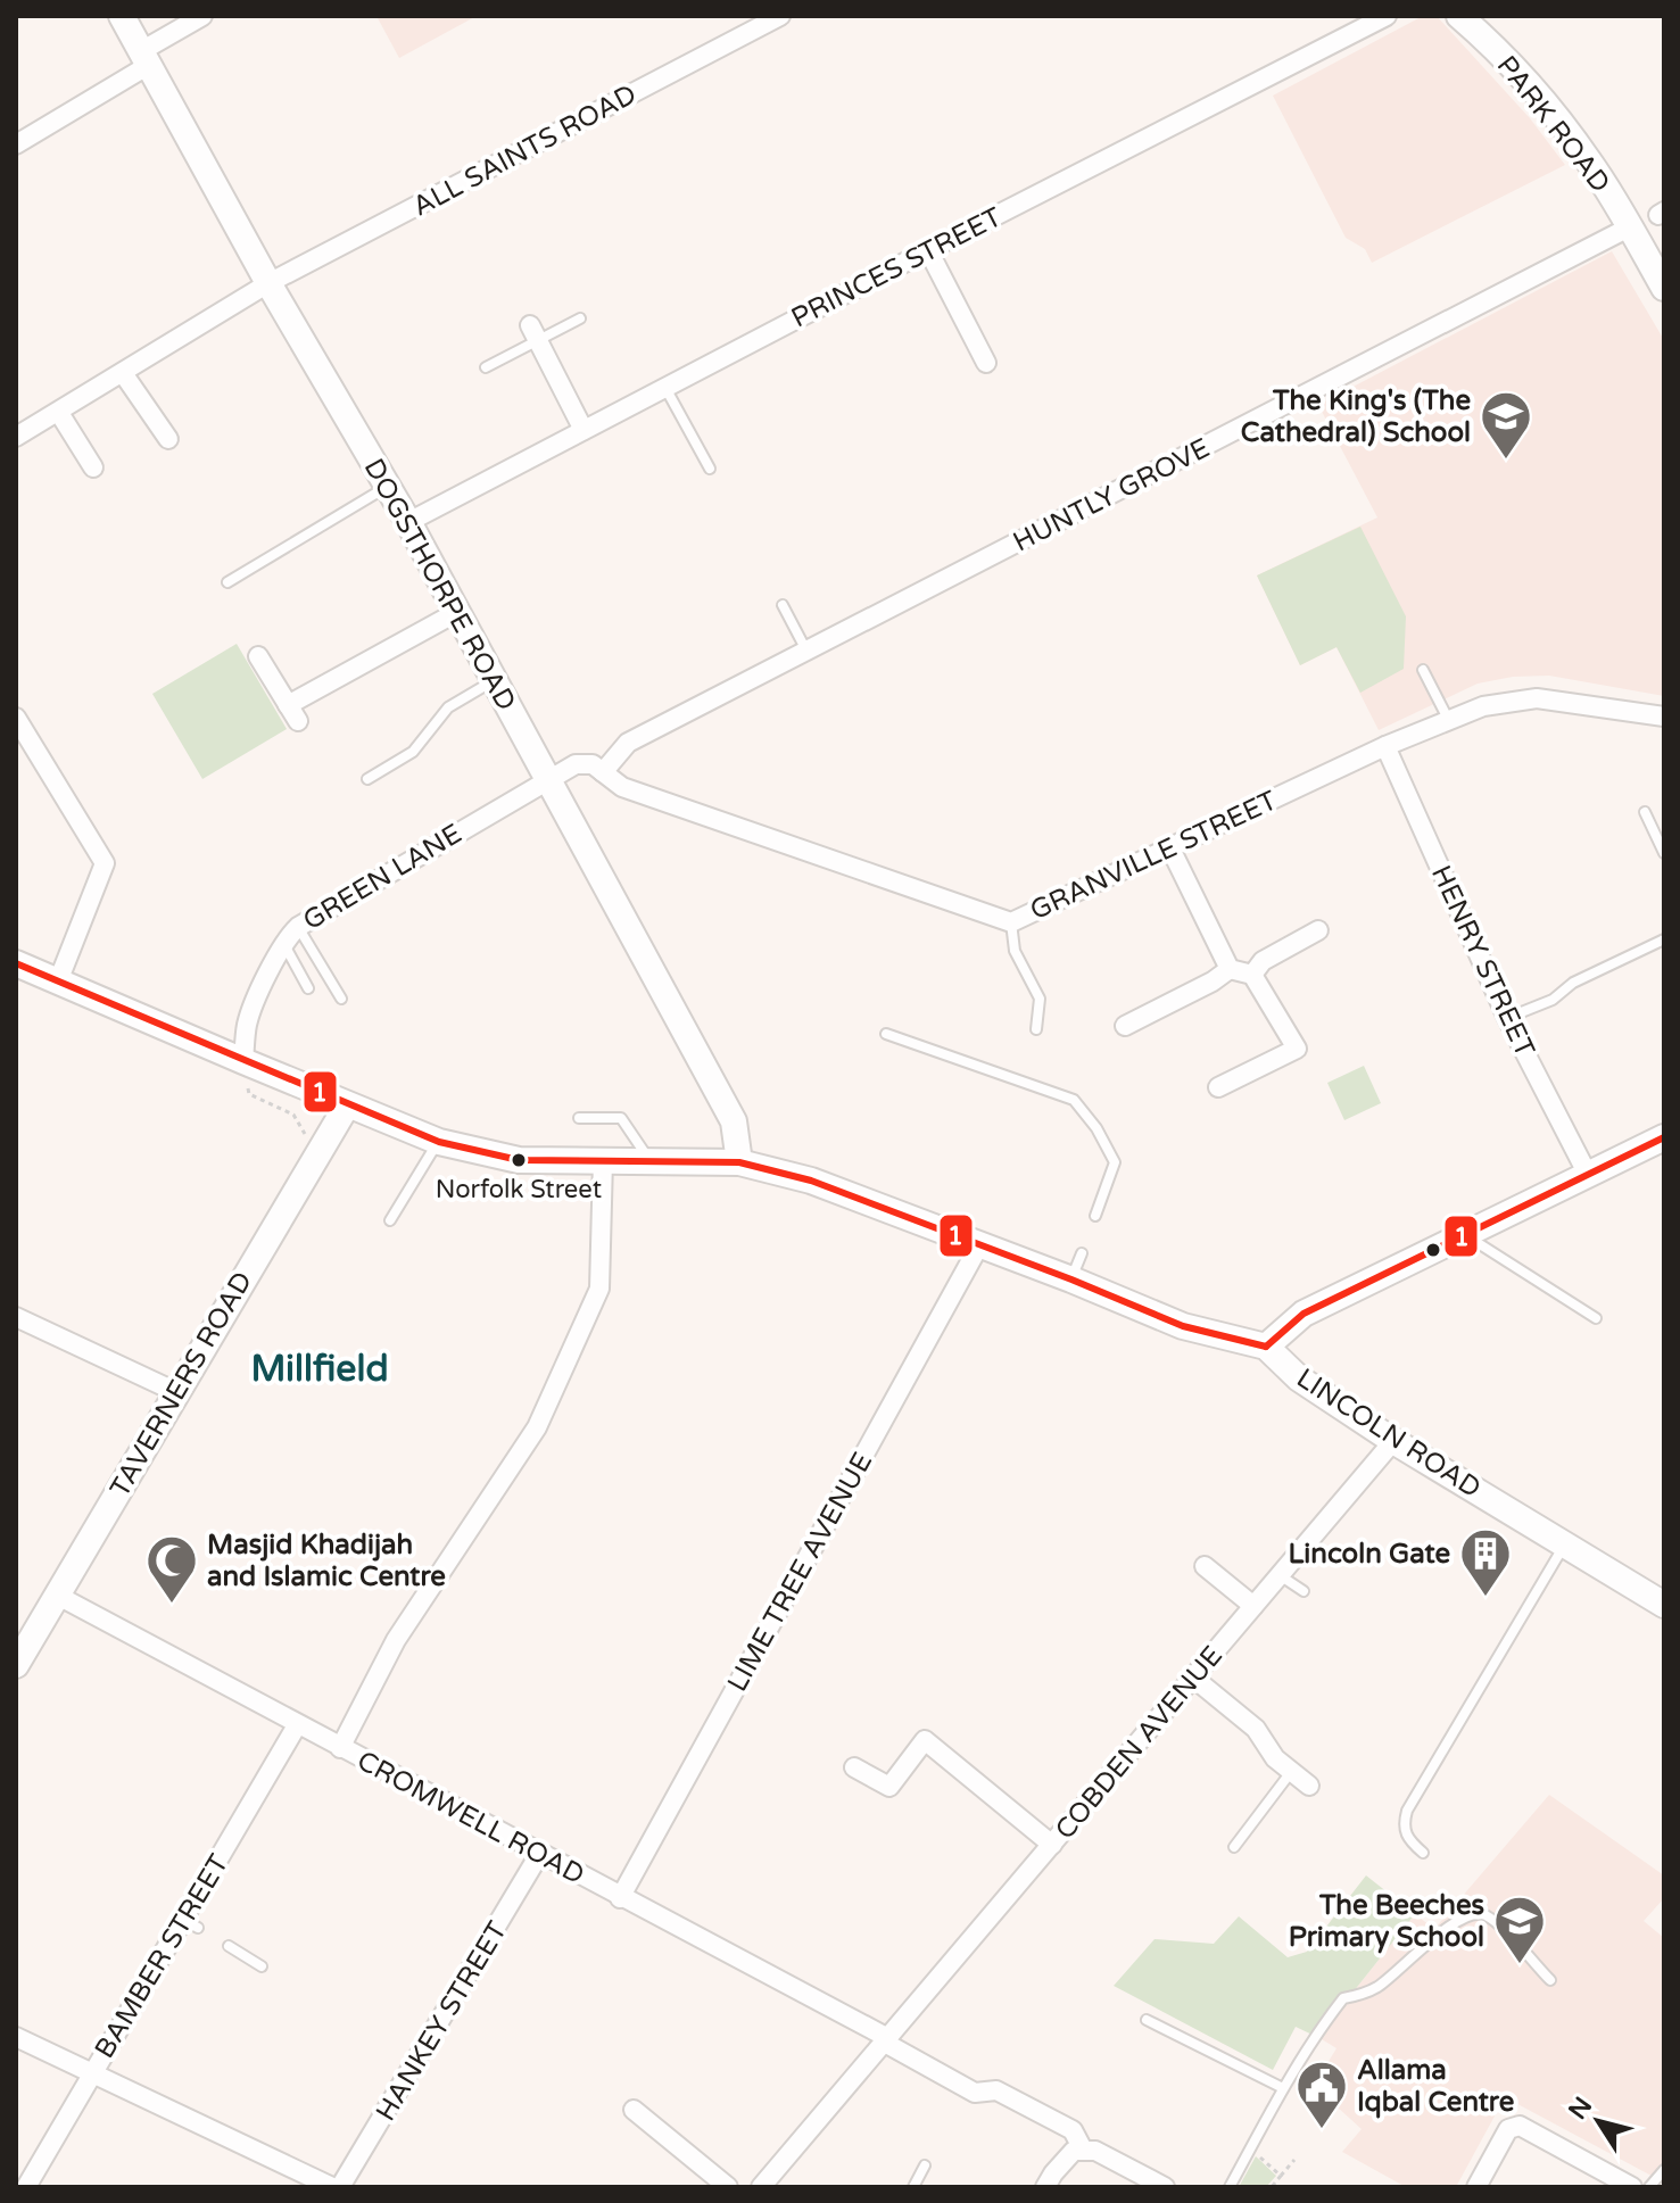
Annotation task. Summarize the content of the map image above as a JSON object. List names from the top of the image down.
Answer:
{
  "streets": {
    "street": [
      "PARK ROAD",
      "ALL SAINTS ROAD",
      "PRINCES STREET",
      "HUNTLY GROVE",
      "DOGSTHORPE ROAD",
      "GRANVILLE STREET",
      "GREEN LANE",
      "HENRY STREET",
      "TAVERNERS ROAD",
      "LINCOLN ROAD",
      "LIME TREE AVENUE",
      "COBDEN AVENUE",
      "CROMWELL ROAD",
      "BAMBER STREET",
      "HANKEY STREET"
    ]
  },
  "crossings": [
    ["PARK ROAD", "HUNTLY GROVE"],
    ["ALL SAINTS ROAD", "DOGSTHORPE ROAD"],
    ["PRINCES STREET", "DOGSTHORPE ROAD"],
    ["HUNTLY GROVE", "GRANVILLE STREET"],
    ["DOGSTHORPE ROAD", "GRANVILLE STREET"],
    ["DOGSTHORPE ROAD", "GREEN LANE"],
    ["GRANVILLE STREET", "GREEN LANE"],
    ["GRANVILLE STREET", "HENRY STREET"],
    ["TAVERNERS ROAD", "CROMWELL ROAD"],
    ["LINCOLN ROAD", "COBDEN AVENUE"],
    ["LIME TREE AVENUE", "CROMWELL ROAD"],
    ["COBDEN AVENUE", "CROMWELL ROAD"],
    ["CROMWELL ROAD", "BAMBER STREET"],
    ["CROMWELL ROAD", "HANKEY STREET"]
  ],
  "districts": ["Millfield"],
  "places": {
    "school or university": ["The King's (The Cathedral) School", "The Beeches Primary School"],
    "other": ["Norfolk Street"],
    "building": ["Lincoln Gate"],
    "mosque": ["Masjid Khadijah and Islamic Centre"],
    "public building": ["Allama Iqbal Centre"]
  },
  "lines": ["transit line 1"],
  "north": "top left"
}
